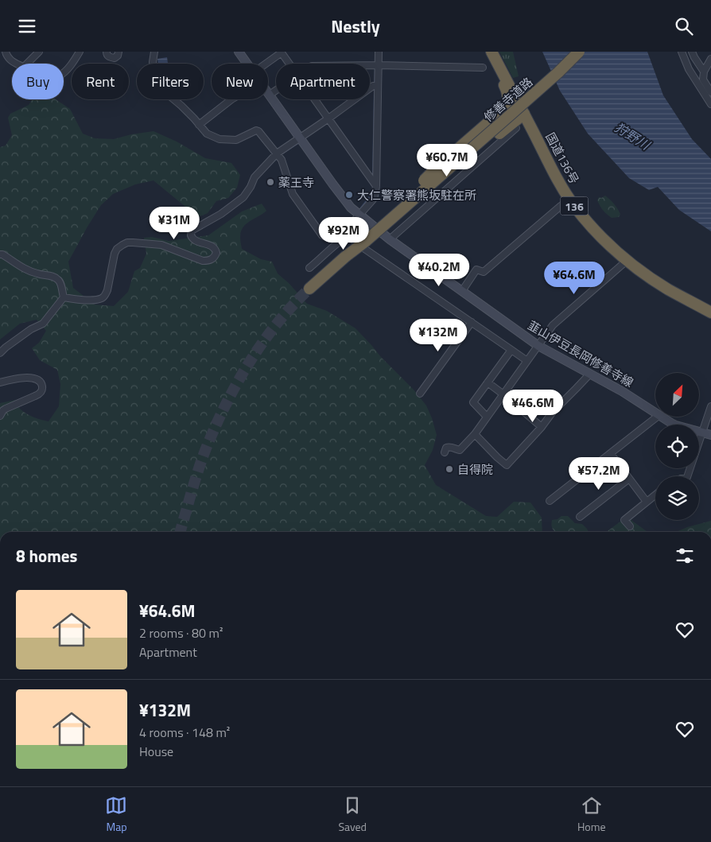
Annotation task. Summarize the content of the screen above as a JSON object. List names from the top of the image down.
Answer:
{
  "streets": {
    "highway": ["修善寺道路", "国道136号", "136"],
    "main road": ["韮山伊豆長岡修善寺線"]
  },
  "water": ["狩野川"],
  "places": ["薬王寺", "大仁警察署熊坂駐在所", "自得院"],
  "north": "top right",
  "page": {
    "header": "Nestly",
    "chip": [
      "Buy",
      "Rent",
      "Filters",
      "New",
      "Apartment"
    ],
    "price": [
      "¥60.7M",
      "¥31M",
      "¥92M",
      "¥40.2M",
      "¥64.6M",
      "¥132M",
      "¥46.6M",
      "¥57.2M"
    ],
    "heading": "8 homes",
    "list": [
      {
        "name": "¥64.6M",
        "note": "2 rooms · 80 m² · Apartment"
      },
      {
        "name": "¥132M",
        "note": "4 rooms · 148 m² · House"
      }
    ],
    "tabs": ["Map", "Saved", "Home"]
  }
}
